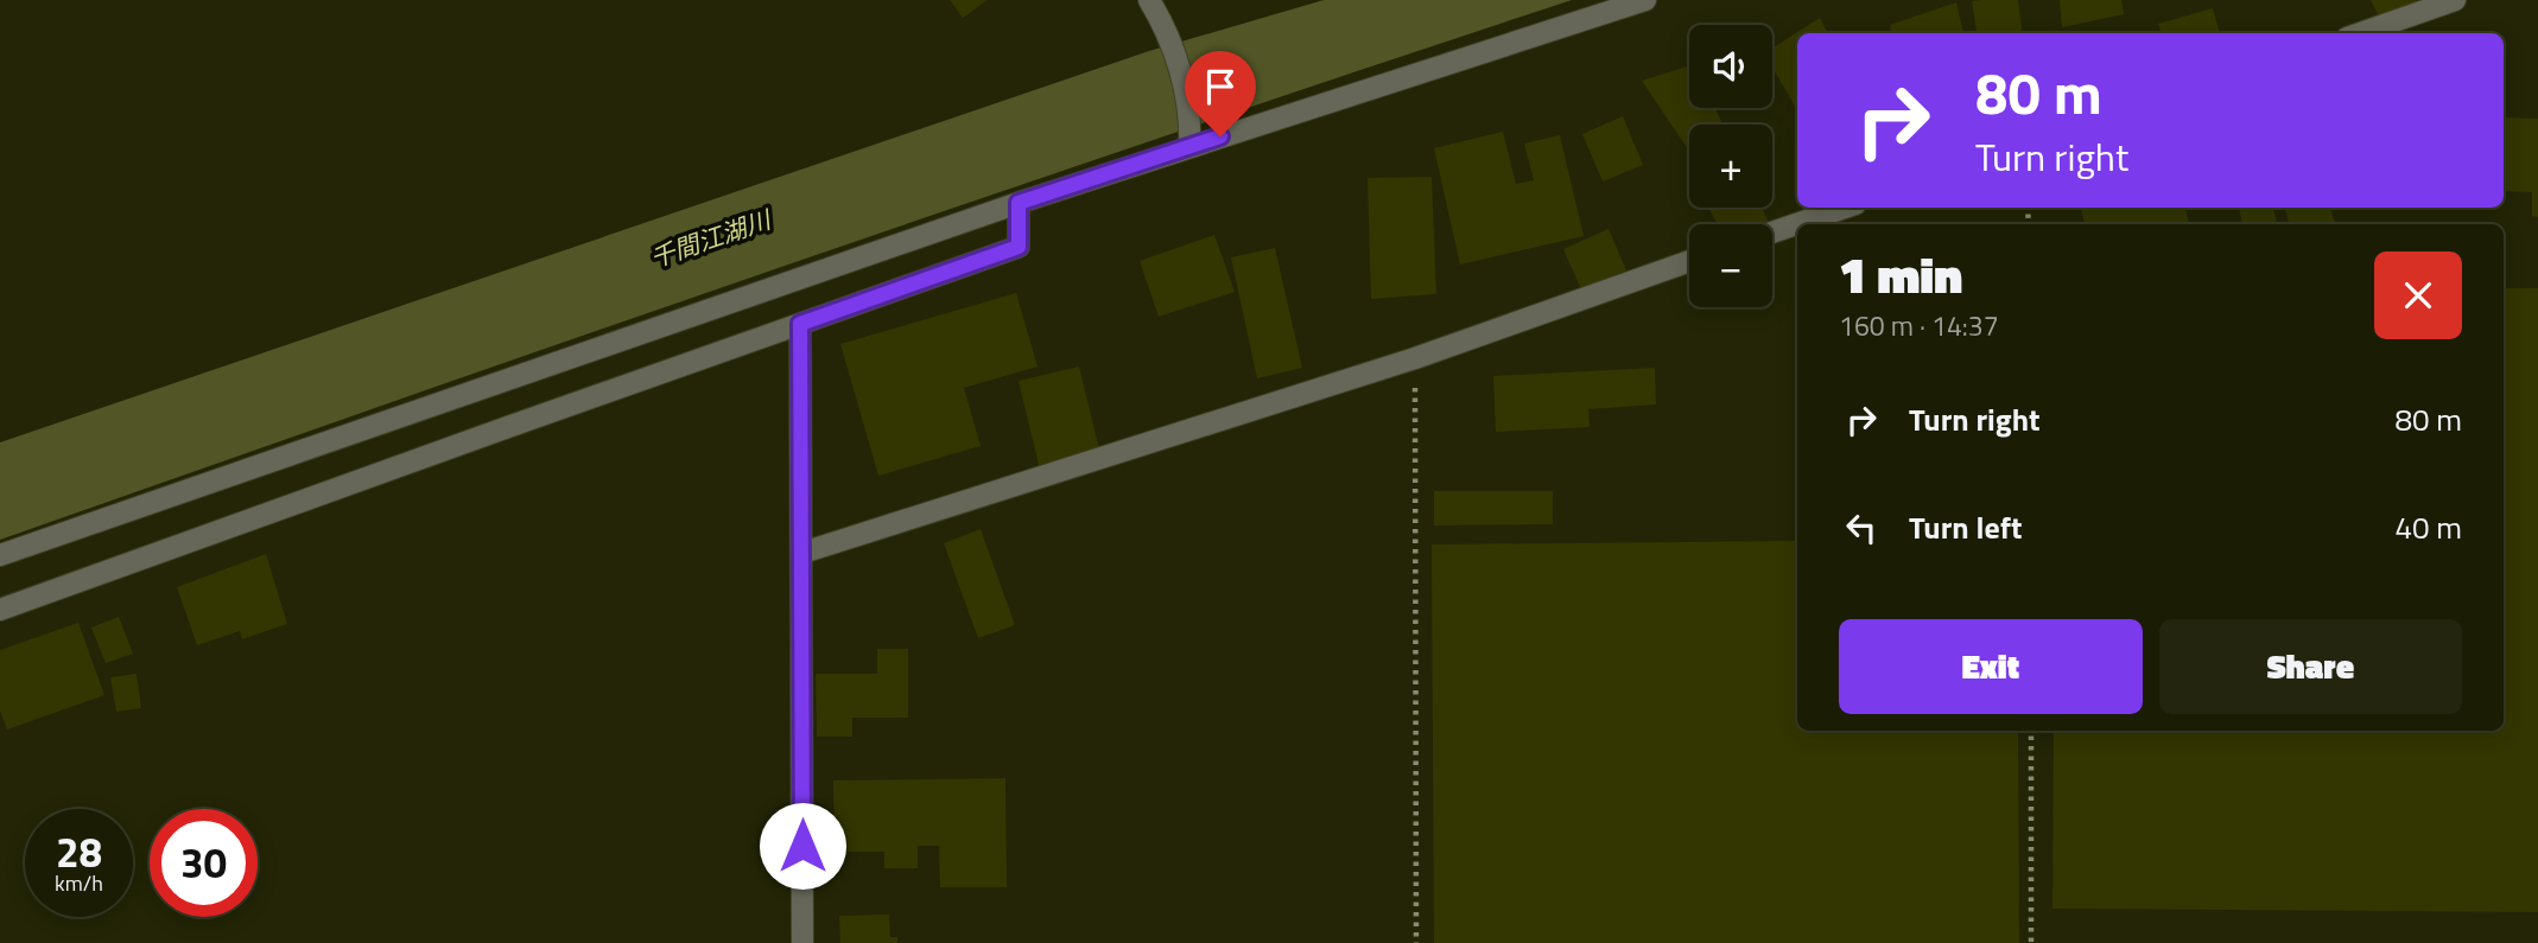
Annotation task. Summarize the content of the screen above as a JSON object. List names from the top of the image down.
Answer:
{
  "water": ["千間江湖川"],
  "page": {
    "map_buttons": ["+", "−"],
    "turn": ["80 m", "Turn right"],
    "heading": ["1 min", "160 m · 14:37"],
    "list": [
      {
        "name": "Turn right",
        "value": "80 m"
      },
      {
        "name": "Turn left",
        "value": "40 m"
      }
    ],
    "buttons": ["Exit", "Share"],
    "speed": "28 km/h",
    "limit": "30"
  }
}
